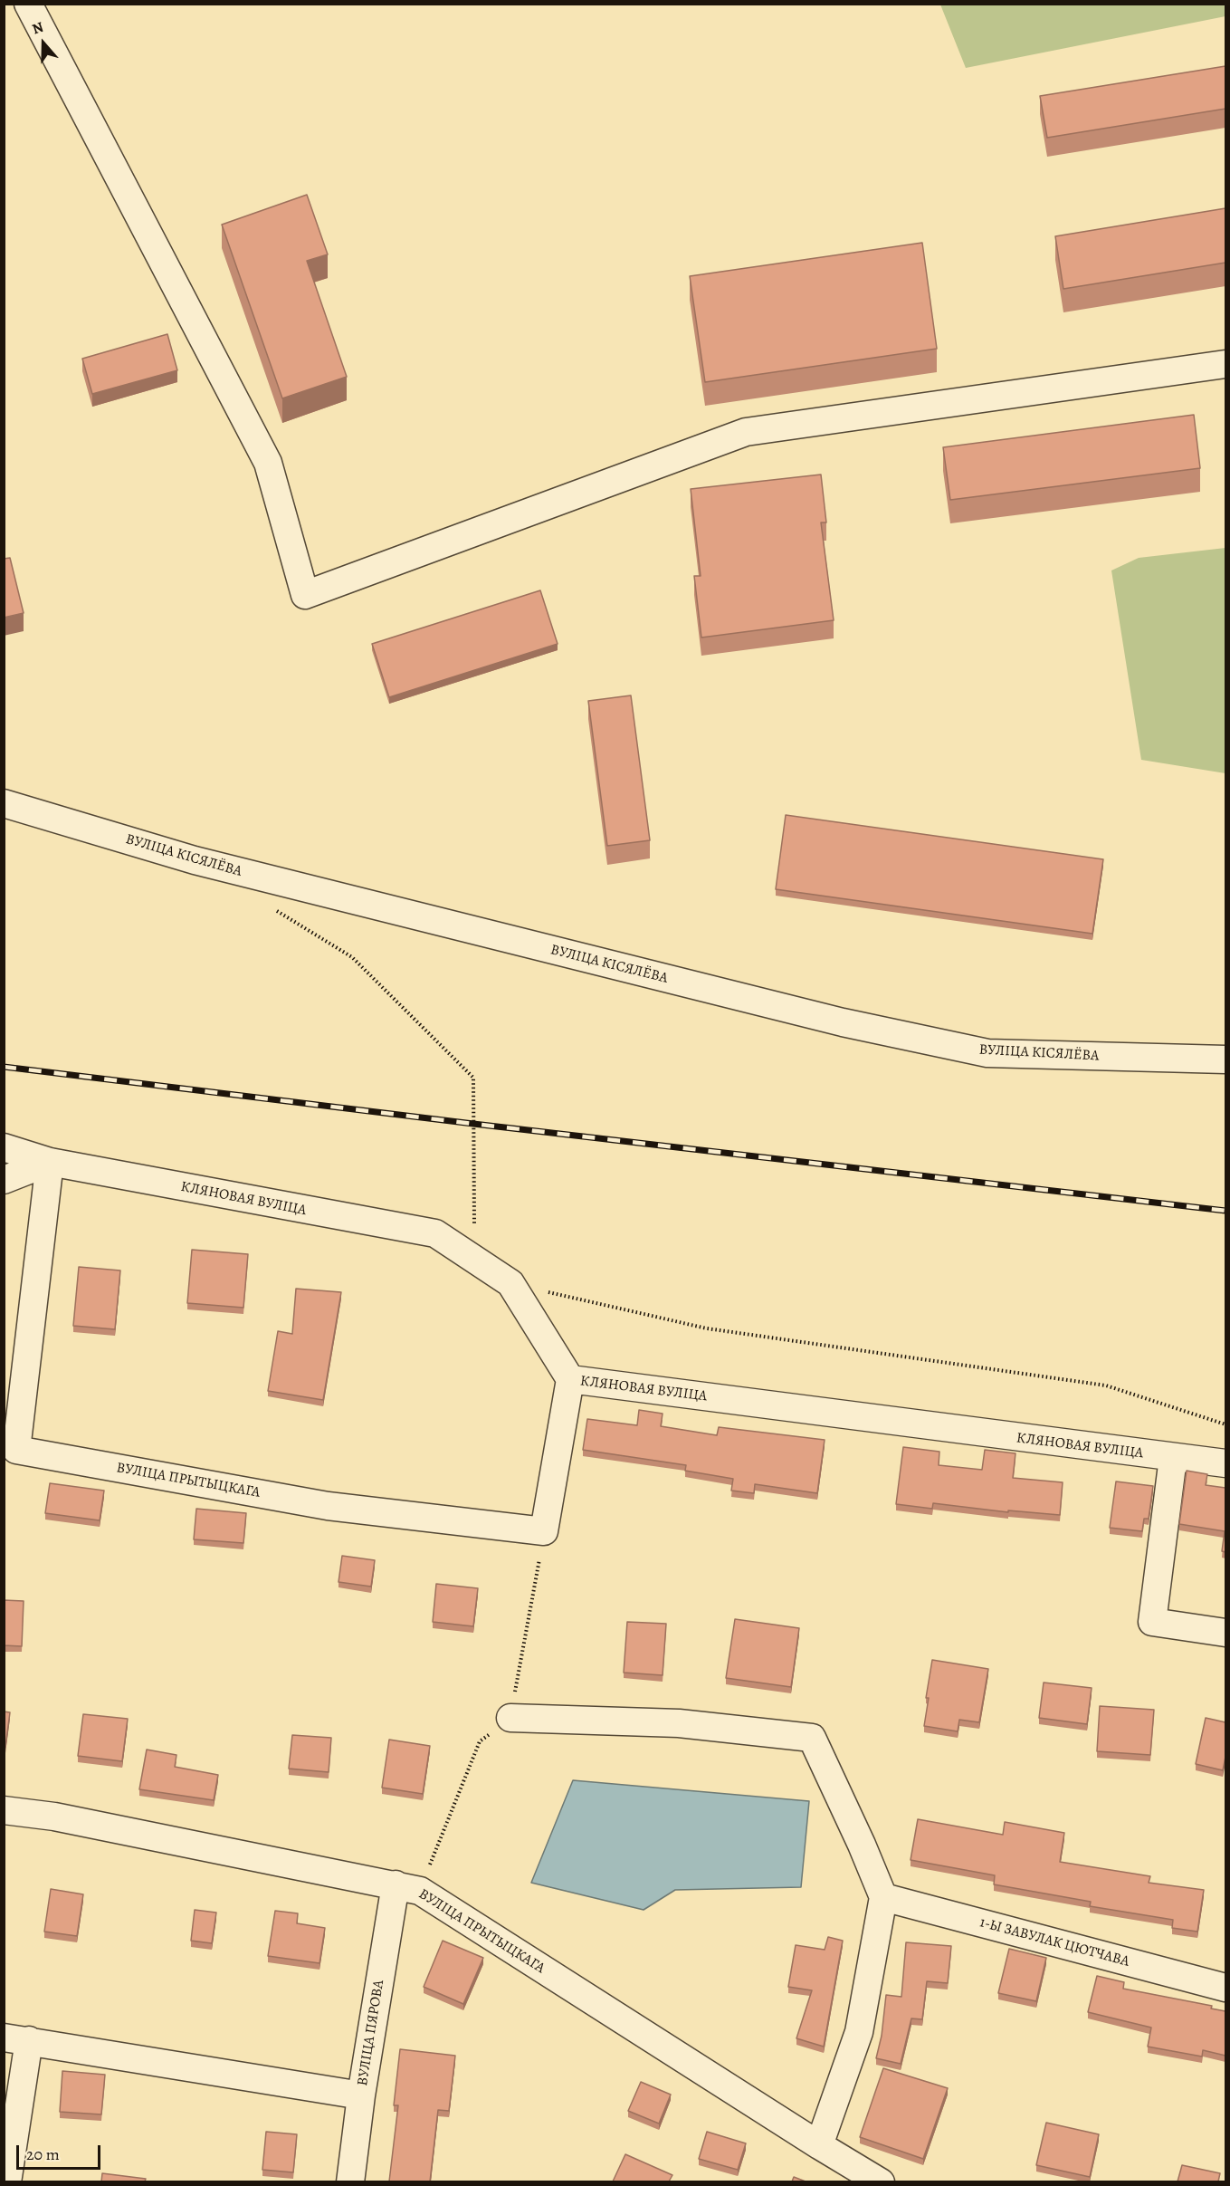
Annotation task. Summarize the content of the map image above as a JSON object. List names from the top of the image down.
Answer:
{
  "streets": {
    "street": [
      "ВУЛІЦА КІСЯЛЁВА",
      "КЛЯНОВАЯ ВУЛІЦА",
      "ВУЛІЦА ПРЫТЫЦКАГА",
      "1-Ы ЗАВУЛАК ЦЮТЧАВА",
      "ВУЛІЦА ПЯРОВА"
    ]
  },
  "crossings": [
    ["КЛЯНОВАЯ ВУЛІЦА", "ВУЛІЦА ПРЫТЫЦКАГА"],
    ["ВУЛІЦА ПРЫТЫЦКАГА", "ВУЛІЦА ПЯРОВА"]
  ],
  "scale_bar": "20 m",
  "north": "top"
}
